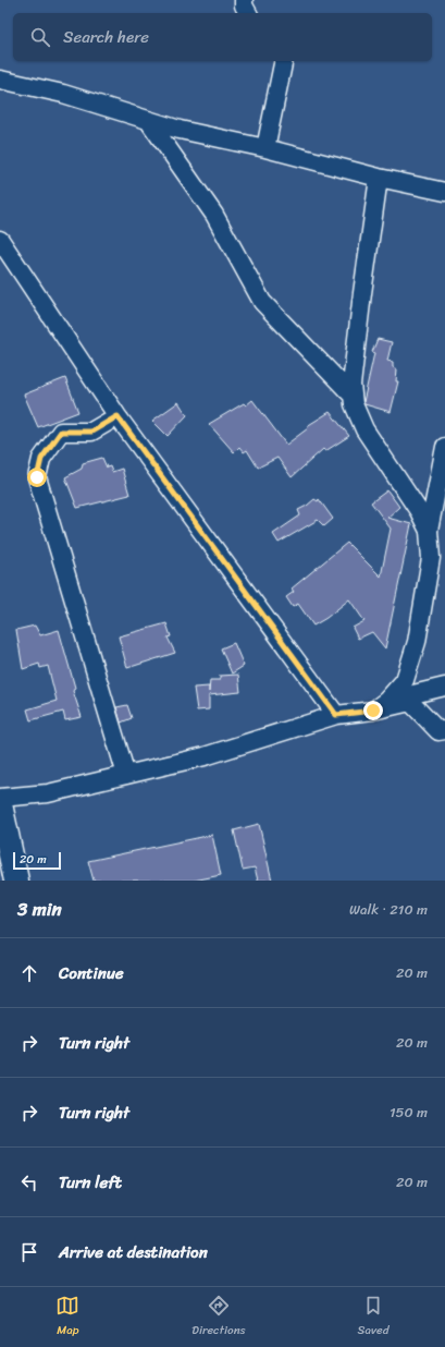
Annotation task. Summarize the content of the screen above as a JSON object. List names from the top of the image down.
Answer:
{
  "scale_bar": "20 m",
  "page": {
    "search": "Search here",
    "scale": "20 m",
    "heading": ["3 min", "Walk · 210 m"],
    "list": [
      ["Continue", "20 m"],
      ["Turn right", "20 m"],
      ["Turn right", "150 m"],
      ["Turn left", "20 m"],
      "Arrive at destination"
    ],
    "nav": ["Map", "Directions", "Saved"]
  }
}
